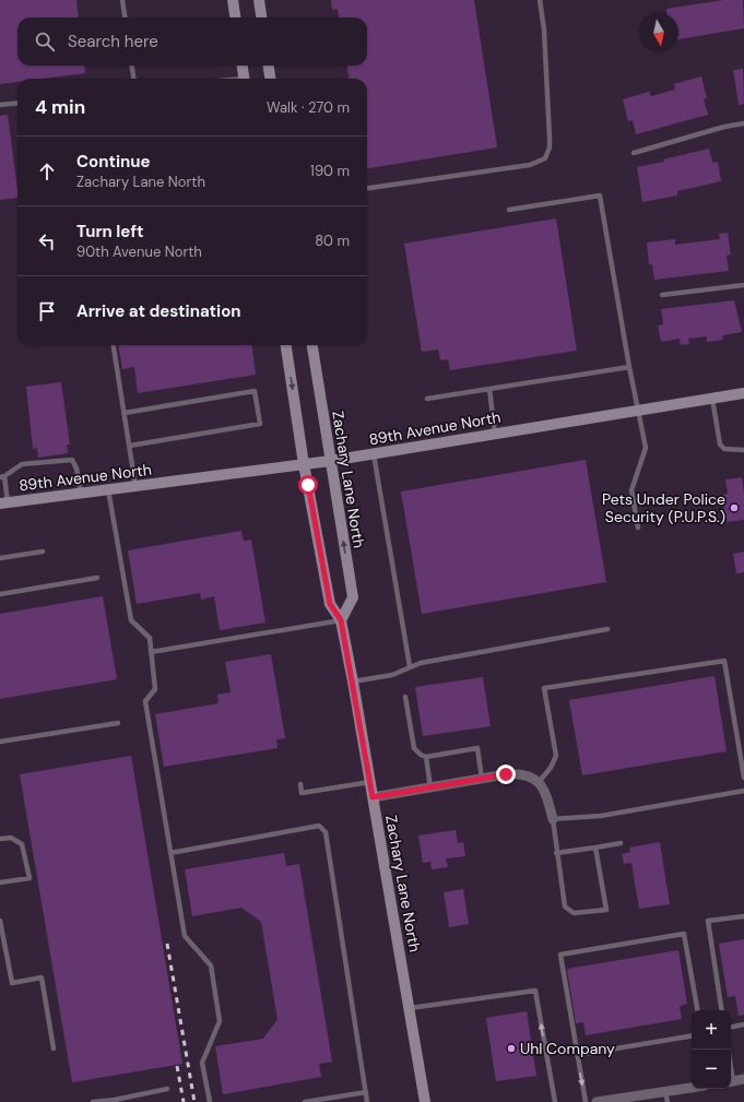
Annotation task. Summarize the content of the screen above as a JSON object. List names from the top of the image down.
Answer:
{
  "streets": {
    "main road": ["89th Avenue North", "Zachary Lane North"]
  },
  "crossings": [
    ["89th Avenue North", "Zachary Lane North"]
  ],
  "places": ["Pets Under Police Security (P.U.P.S.)", "Uhl Company"],
  "north": "bottom",
  "page": {
    "search": "Search here",
    "heading": ["4 min", "Walk · 270 m"],
    "list": [
      ["Continue", "Zachary Lane North", "190 m"],
      ["Turn left", "90th Avenue North", "80 m"],
      "Arrive at destination"
    ],
    "map_buttons": ["+", "−"]
  }
}
